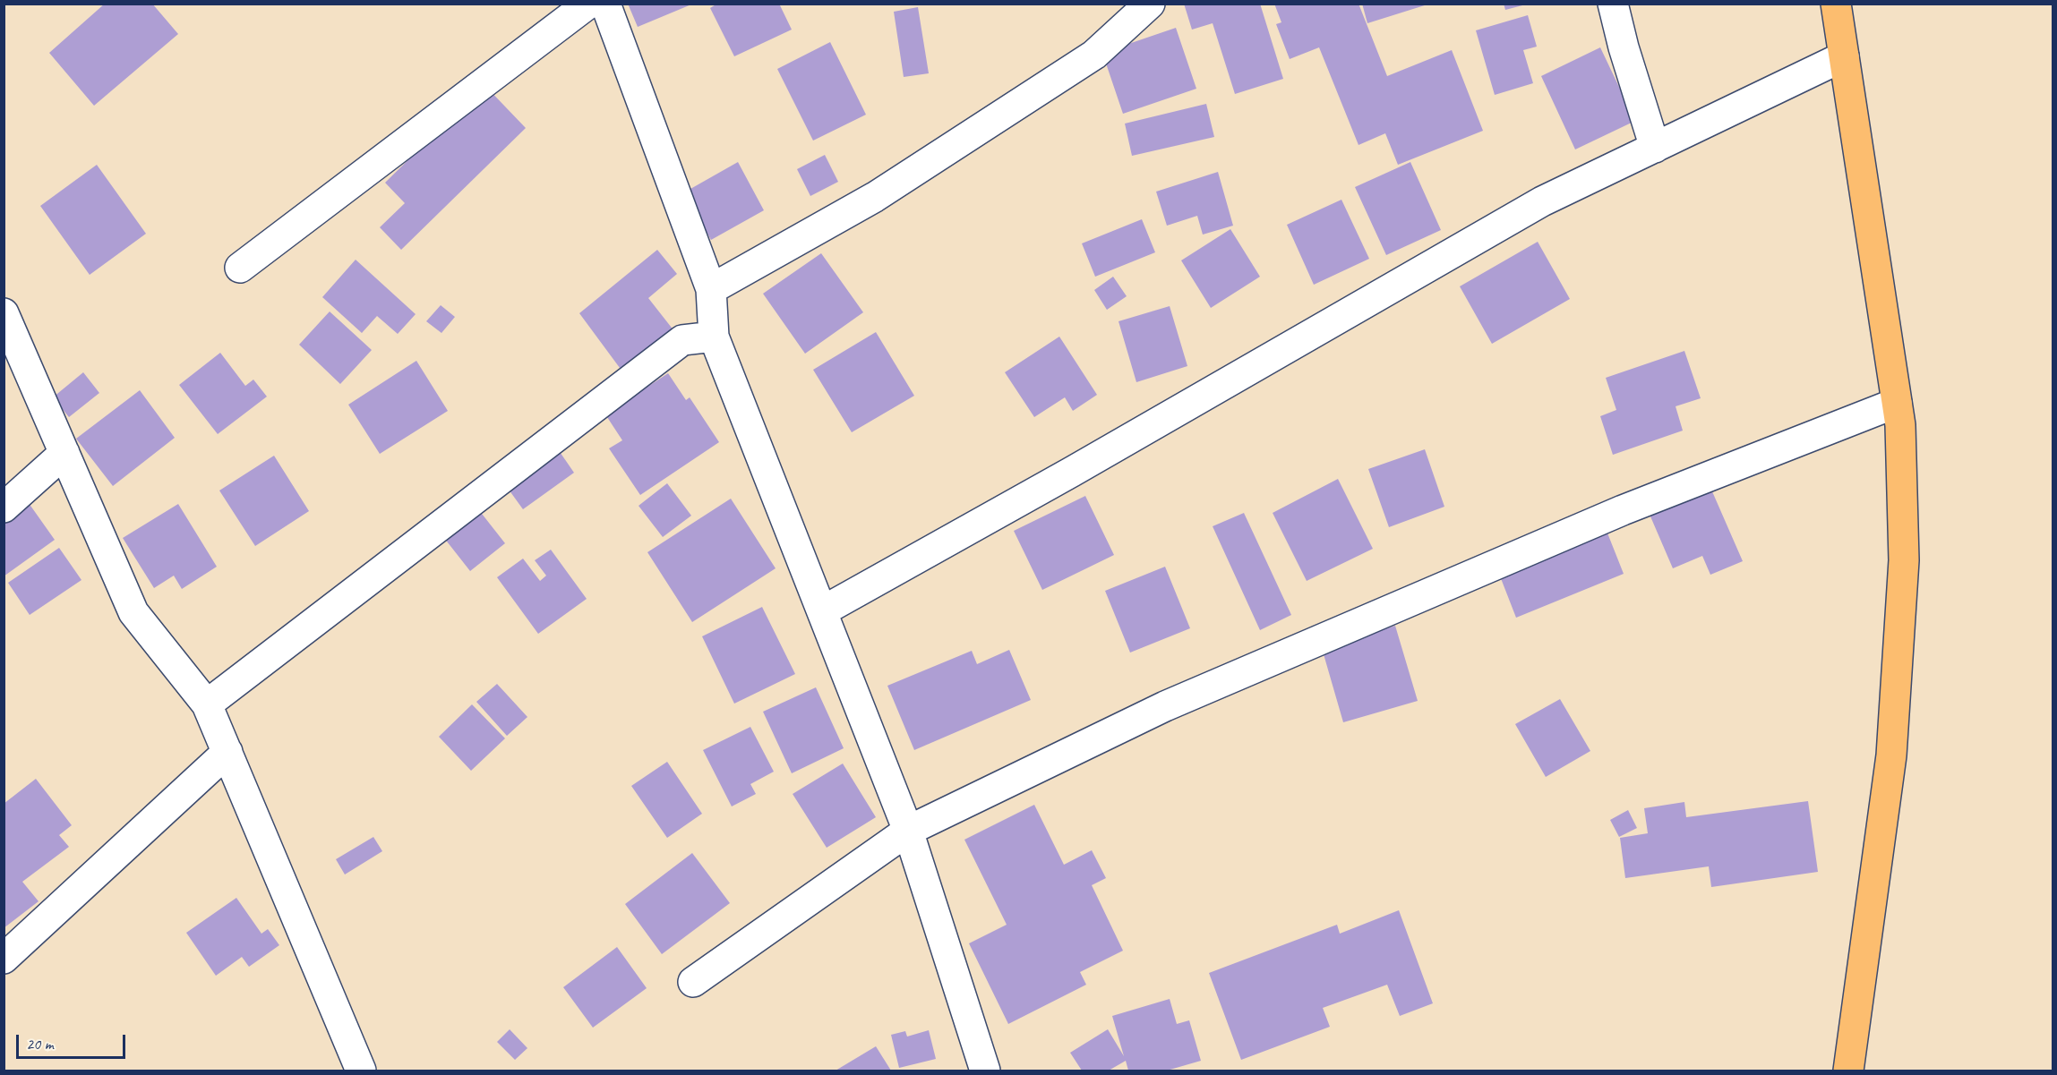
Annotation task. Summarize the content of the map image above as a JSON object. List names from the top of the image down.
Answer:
{
  "scale_bar": "20 m"
}
